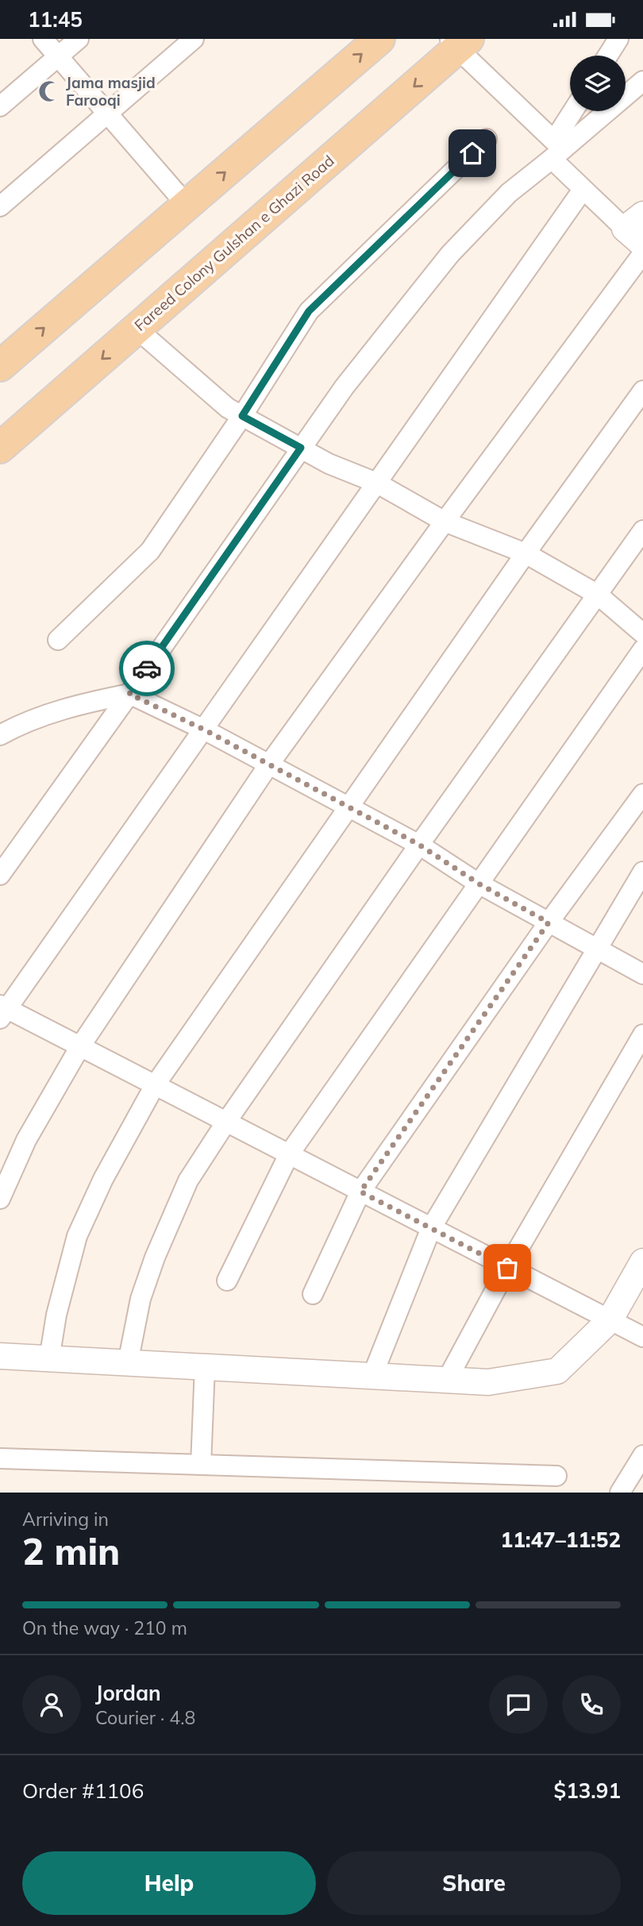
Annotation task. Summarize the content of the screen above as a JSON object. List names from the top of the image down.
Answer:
{
  "streets": {
    "main road": ["Fareed Colony Gulshan e Ghazi Road"]
  },
  "places": {
    "mosque": ["Jama masjid Farooqi"]
  },
  "page": {
    "status": "11:45",
    "heading": ["2 min", "Arriving in", "11:47–11:52"],
    "panel": [
      "Jordan",
      "Courier · 4.8",
      "Order #1106",
      "$13.91"
    ],
    "bar": "On the way · 210 m",
    "buttons": ["Help", "Share"]
  }
}
